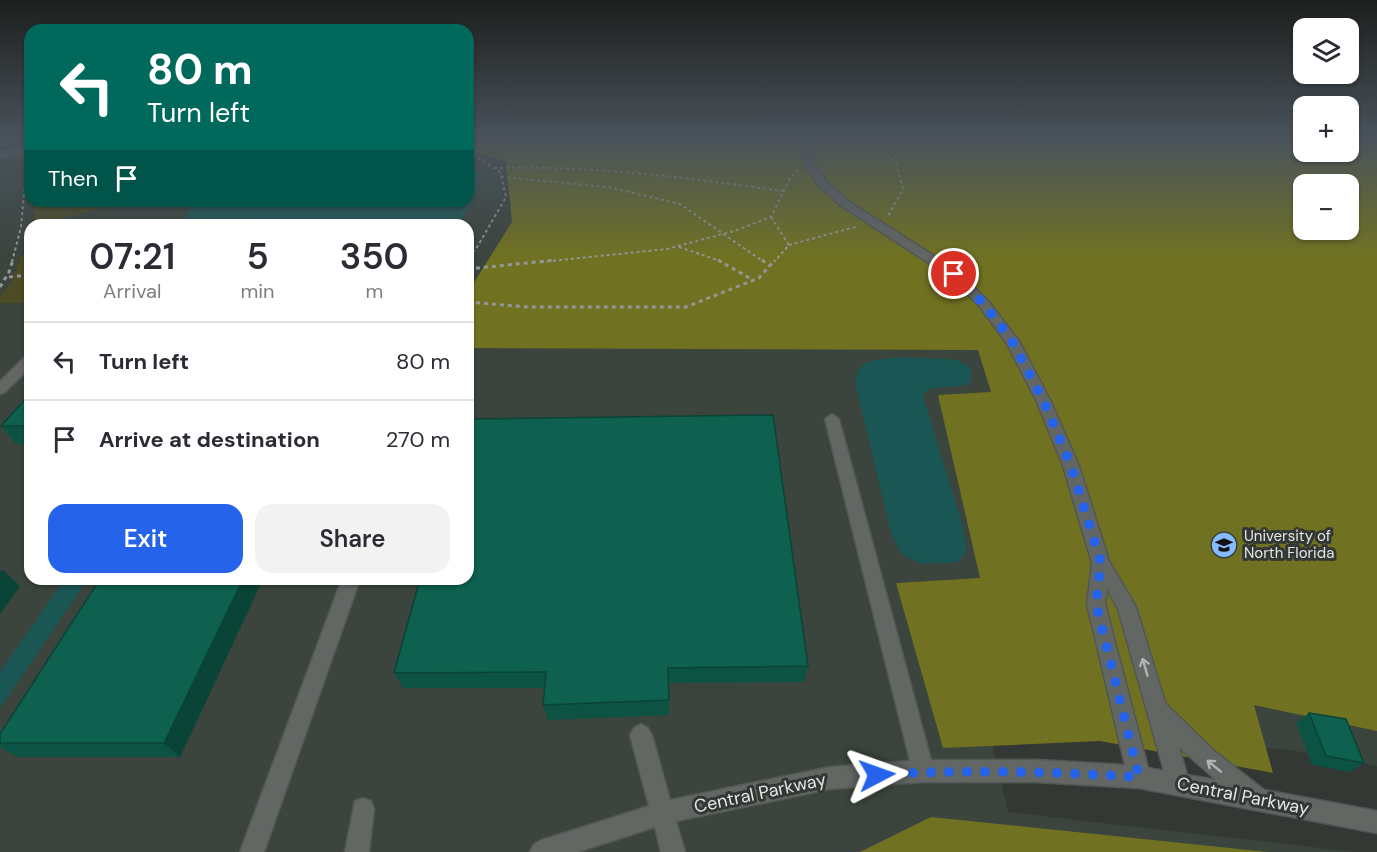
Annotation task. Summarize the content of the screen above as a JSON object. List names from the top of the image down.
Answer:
{
  "streets": {
    "street": ["Central Parkway"]
  },
  "places": {
    "school or university": ["University of North Florida"]
  },
  "page": {
    "map_buttons": ["+", "−"],
    "turn": ["80 m", "Turn left"],
    "then": "Then",
    "eta": [
      "07:21",
      "Arrival",
      "5",
      "min",
      "350",
      "m"
    ],
    "list": [
      {
        "name": "Turn left",
        "value": "80 m"
      },
      {
        "name": "Arrive at destination",
        "value": "270 m"
      }
    ],
    "buttons": ["Exit", "Share"]
  }
}
